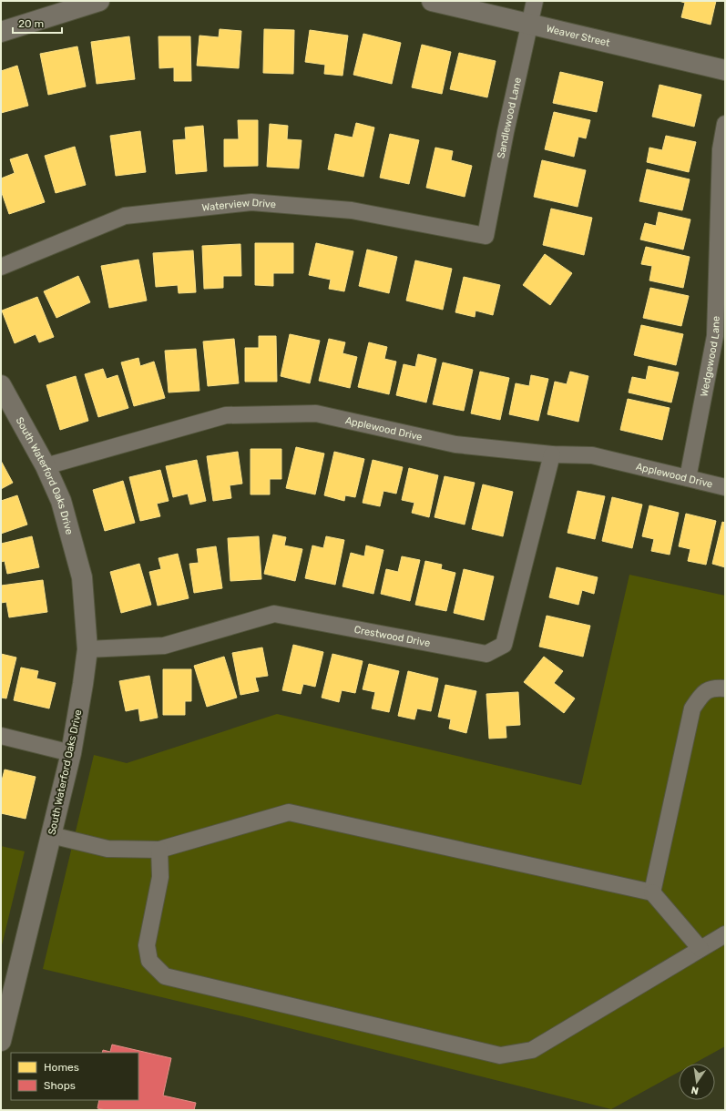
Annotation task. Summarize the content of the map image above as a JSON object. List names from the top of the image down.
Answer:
{
  "streets": {
    "street": [
      "Weaver Street",
      "Sandlewood Lane",
      "Waterview Drive",
      "Wedgewood Lane",
      "Applewood Drive",
      "South Waterford Oaks Drive",
      "Crestwood Drive"
    ]
  },
  "crossings": [
    ["Weaver Street", "Sandlewood Lane"],
    ["Sandlewood Lane", "Waterview Drive"],
    ["Wedgewood Lane", "Applewood Drive"],
    ["Applewood Drive", "South Waterford Oaks Drive"],
    ["Applewood Drive", "Crestwood Drive"],
    ["South Waterford Oaks Drive", "Crestwood Drive"]
  ],
  "legend": ["Homes", "Shops"],
  "scale_bar": "20 m",
  "north": "bottom"
}
